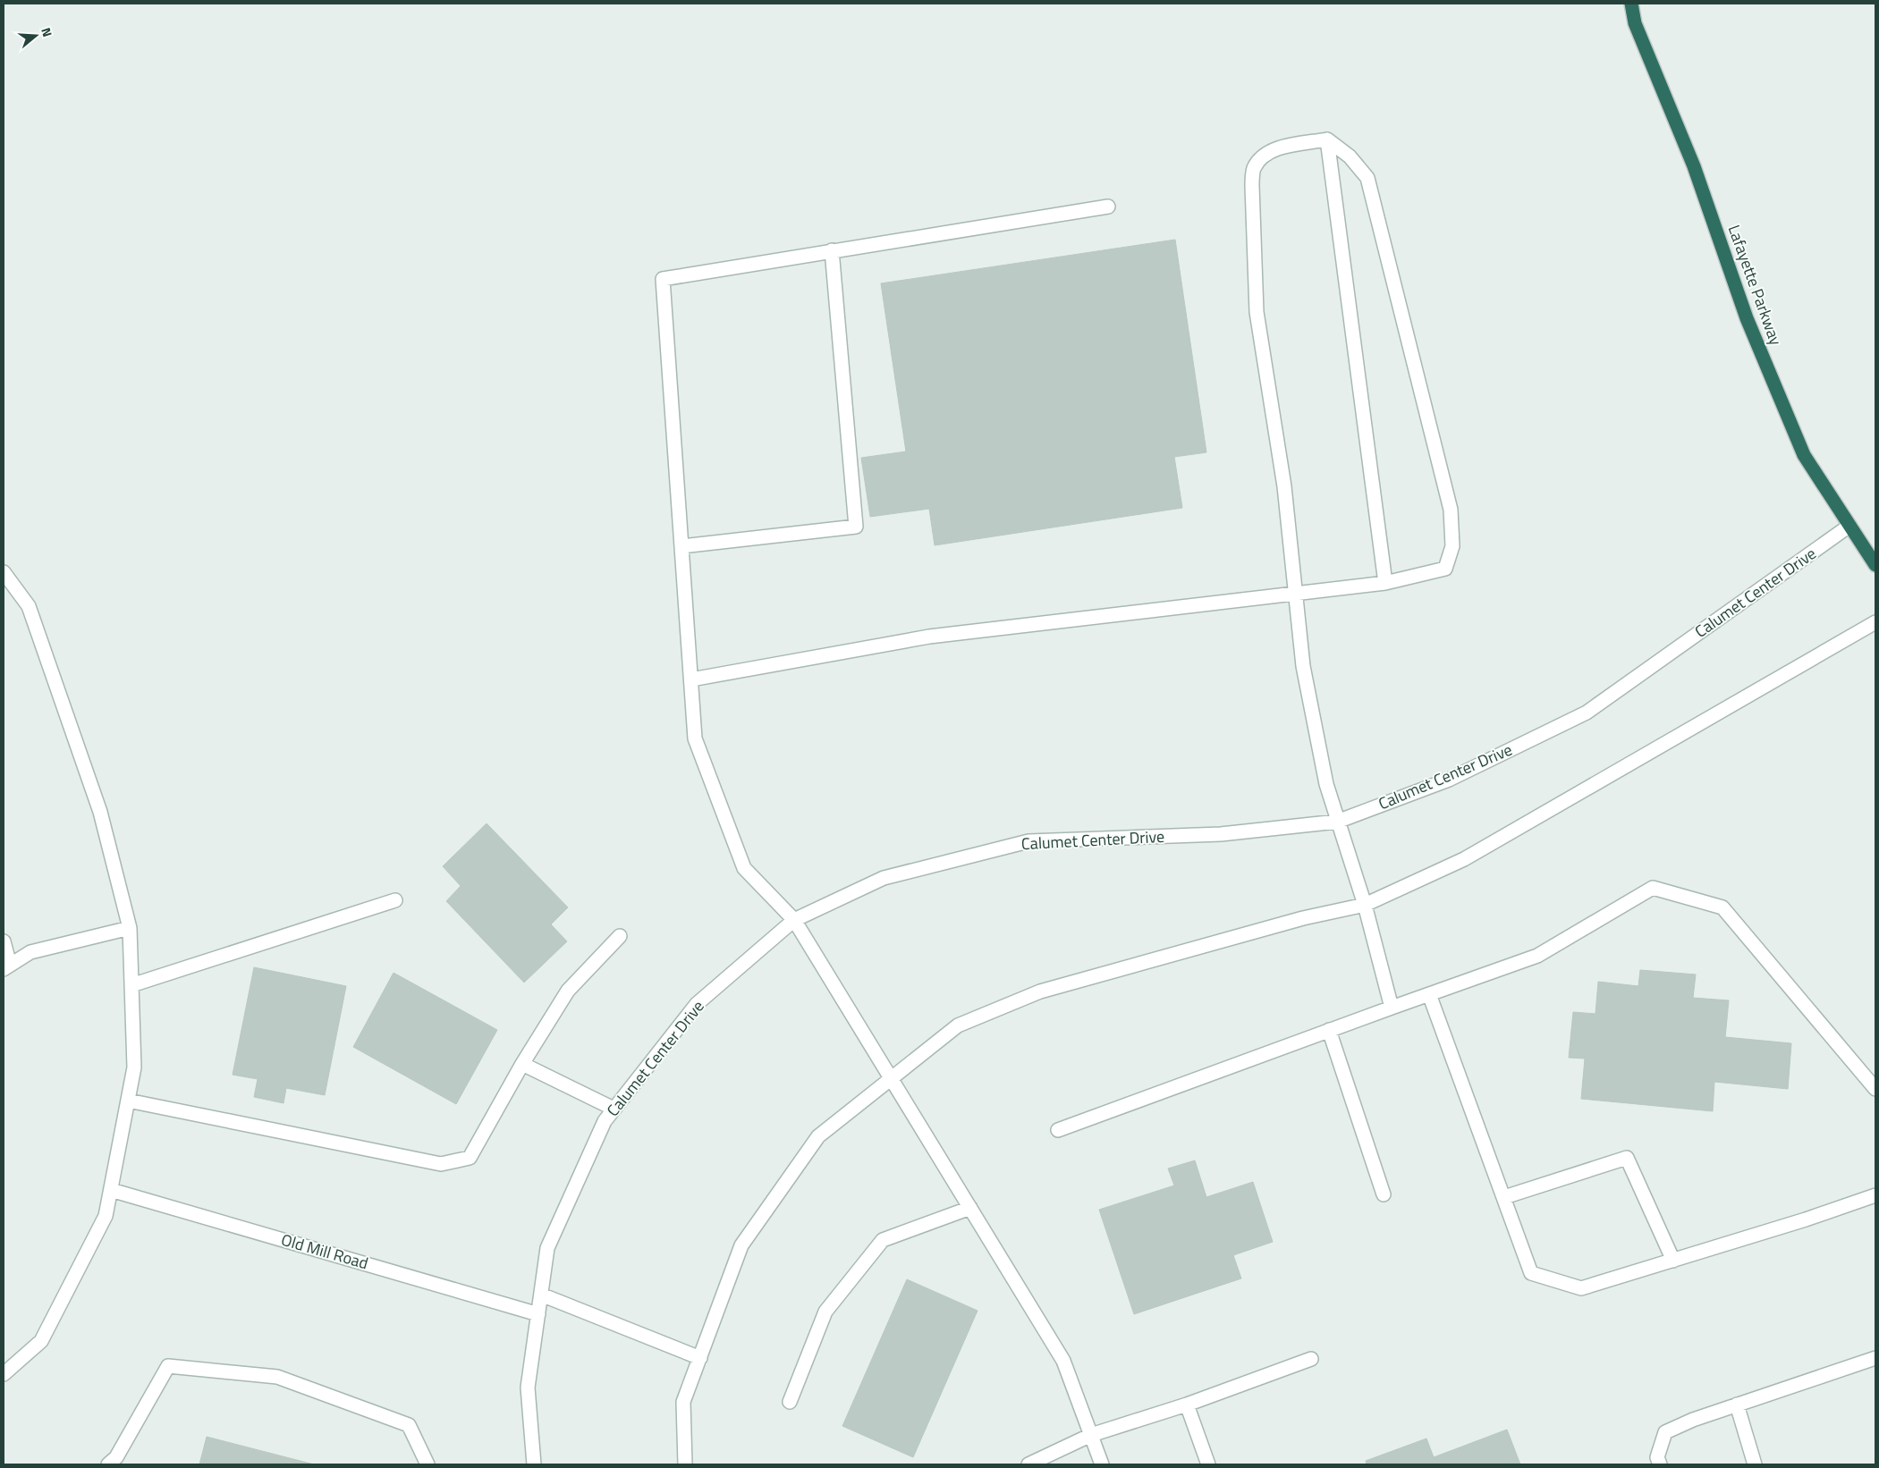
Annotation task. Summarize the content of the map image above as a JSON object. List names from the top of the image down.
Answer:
{
  "streets": {
    "highway": ["Lafayette Parkway"],
    "lane": ["Calumet Center Drive", "Old Mill Road"]
  },
  "crossings": [
    ["Lafayette Parkway", "Calumet Center Drive"],
    ["Calumet Center Drive", "Old Mill Road"]
  ],
  "north": "right"
}
